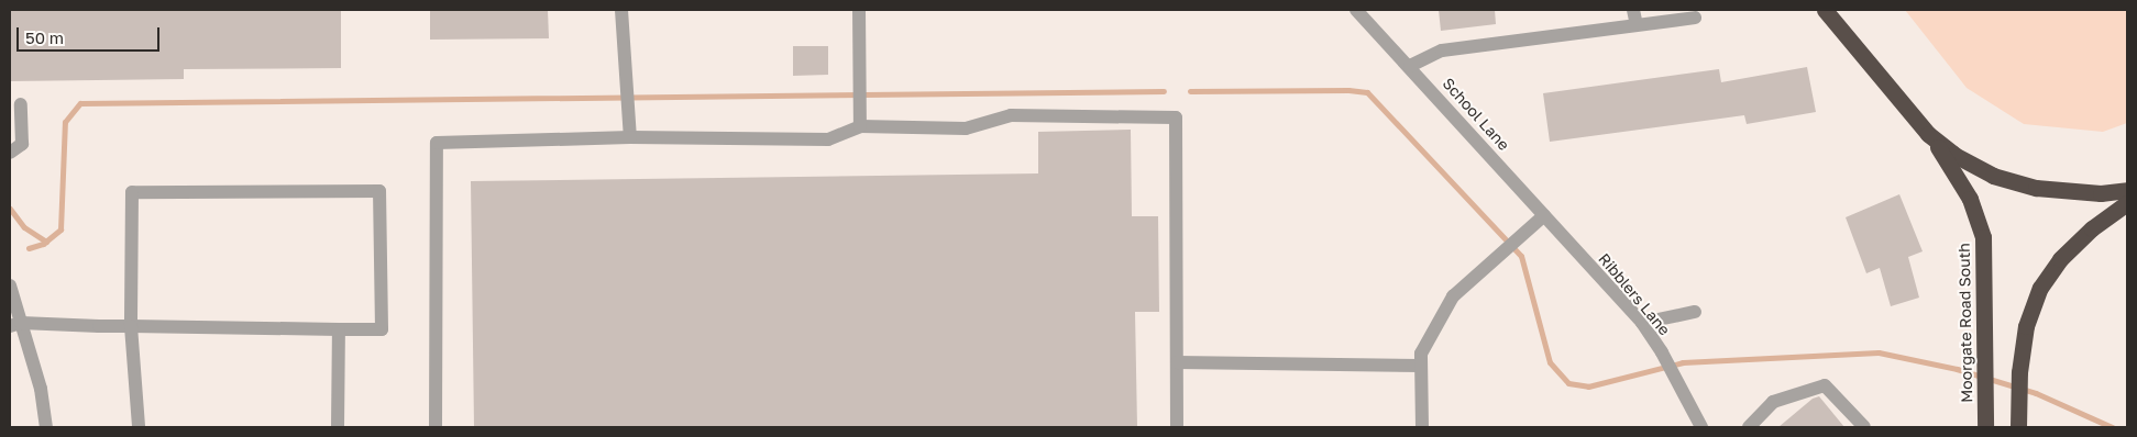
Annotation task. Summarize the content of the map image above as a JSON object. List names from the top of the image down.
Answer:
{
  "streets": {
    "highway": ["Moorgate Road South"],
    "street": ["School Lane", "Ribblers Lane"]
  },
  "crossings": [
    ["School Lane", "Ribblers Lane"]
  ],
  "scale_bar": "50 m"
}
